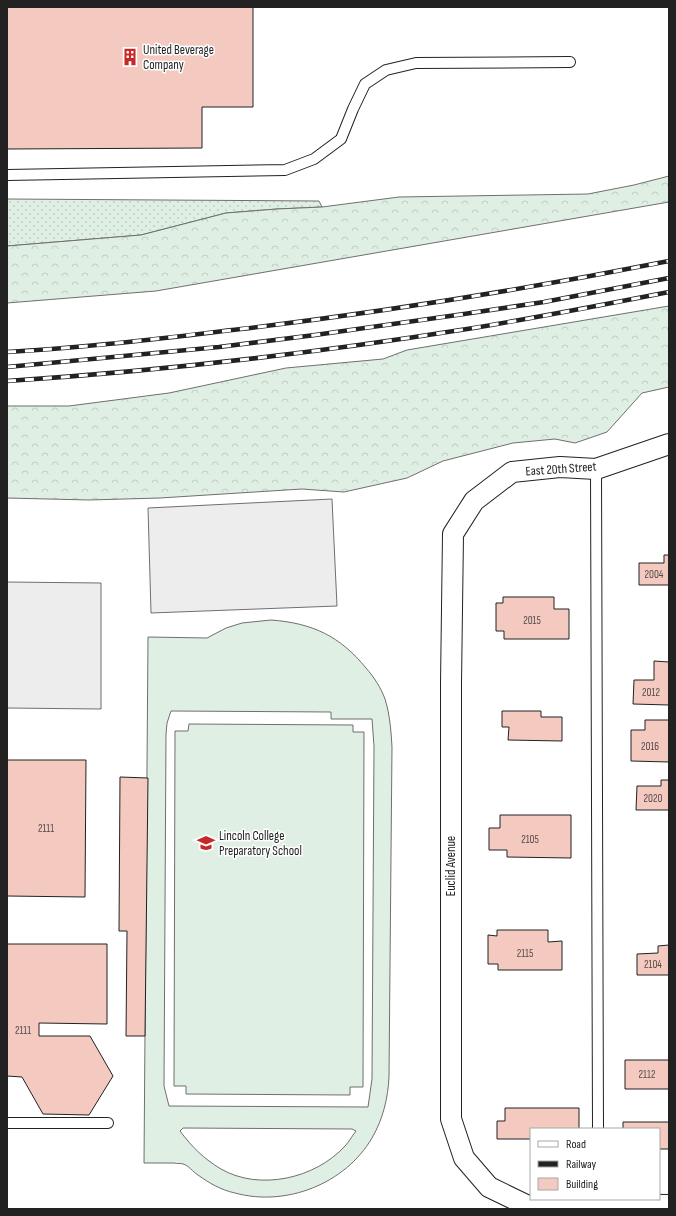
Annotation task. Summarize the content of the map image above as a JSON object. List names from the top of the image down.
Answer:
{
  "streets": {
    "street": ["East 20th Street", "Euclid Avenue"]
  },
  "crossings": [
    ["East 20th Street", "Euclid Avenue"]
  ],
  "places": {
    "building": ["United Beverage Company"],
    "school or university": ["Lincoln College Preparatory School"]
  },
  "house_numbers": [
    "2004",
    "2015",
    "2012",
    "2016",
    "2020",
    "2111",
    "2105",
    "2115",
    "2104",
    "2111",
    "2112"
  ],
  "legend": ["Road", "Railway", "Building"]
}
